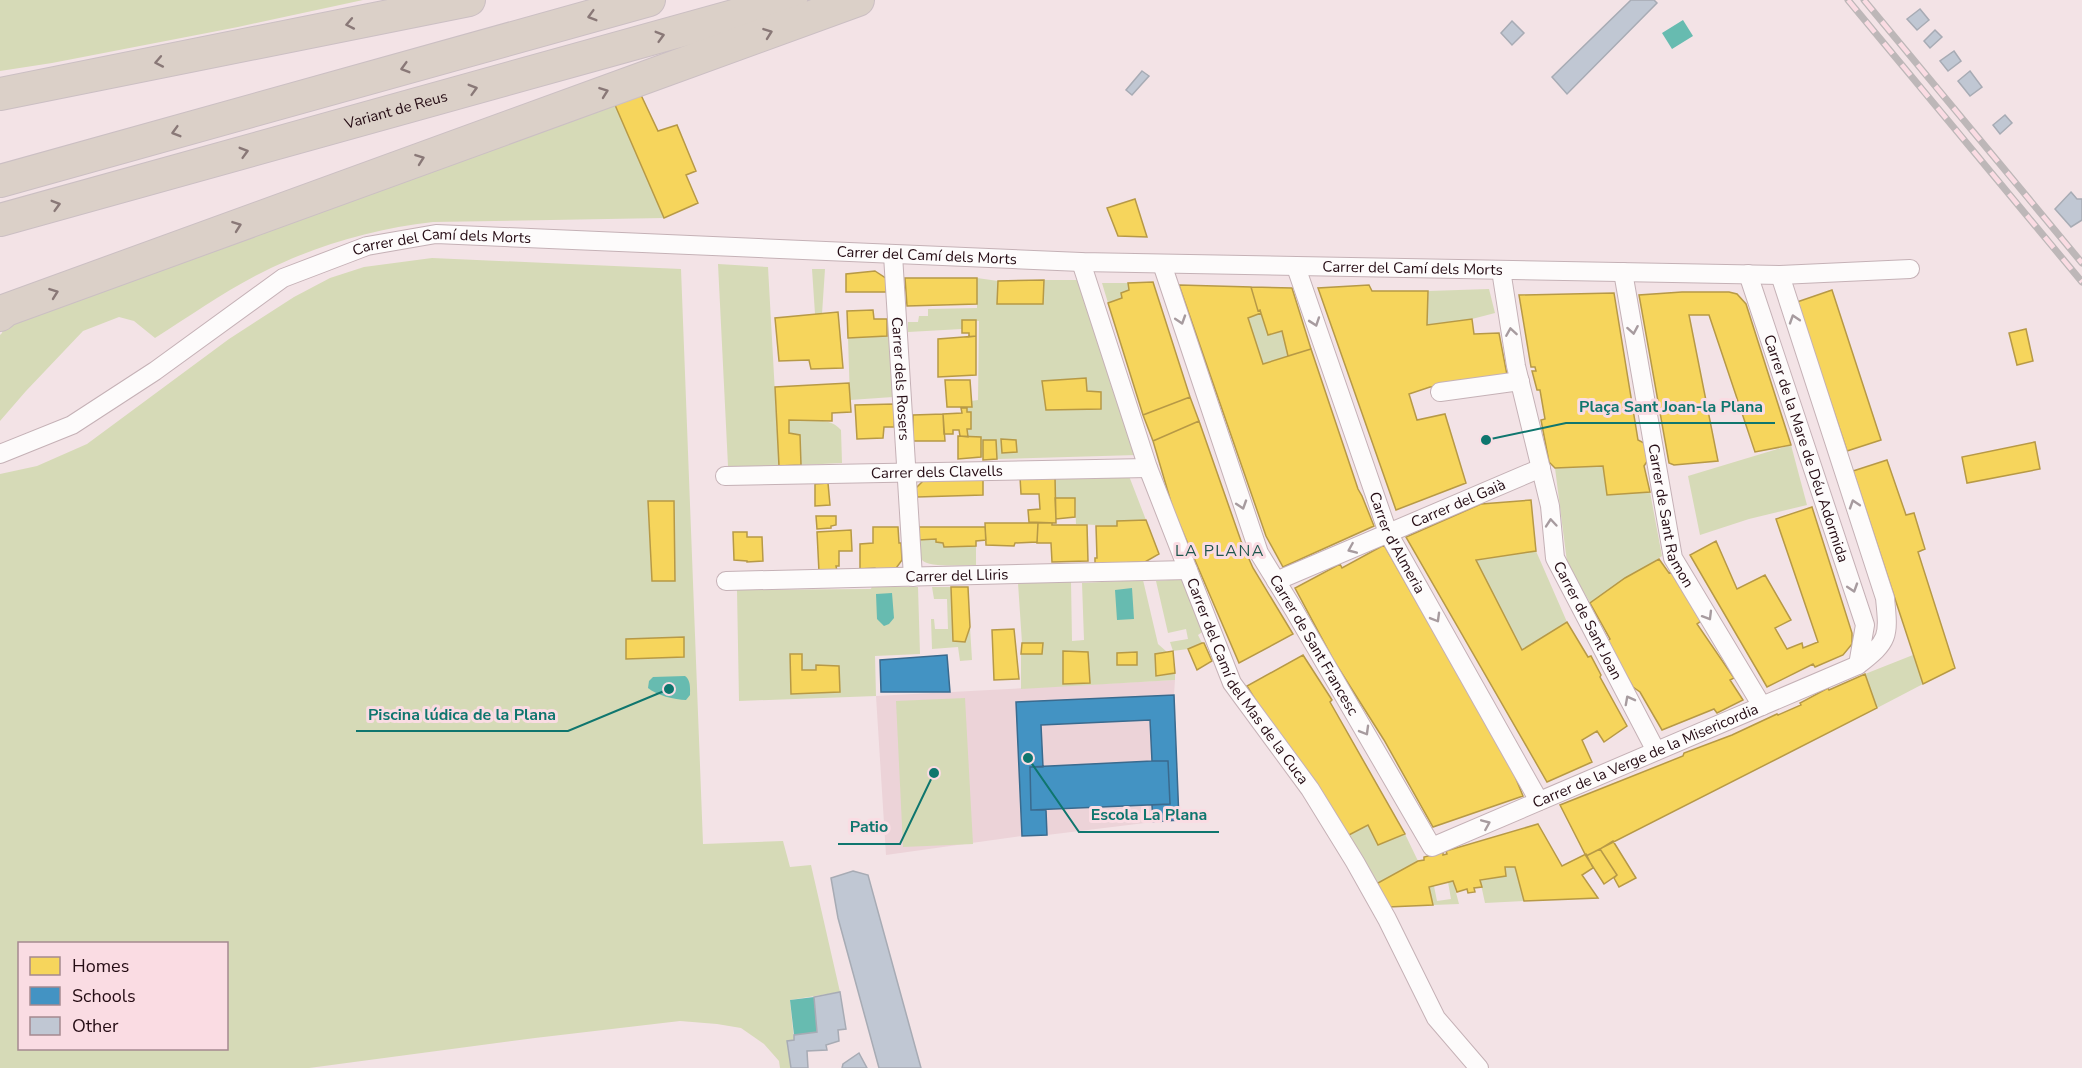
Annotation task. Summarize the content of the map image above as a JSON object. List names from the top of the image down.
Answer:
{
  "streets": {
    "highway": ["Variant de Reus"],
    "street": [
      "Carrer del Camí dels Morts",
      "Carrer dels Rosers",
      "Carrer de la Mare de Déu Adormida",
      "Carrer dels Clavells",
      "Carrer del Gaià",
      "Carrer de Sant Ramon",
      "Carrer d'Almeria",
      "Carrer del Lliris",
      "Carrer de Sant Joan",
      "Carrer de Sant Francesc",
      "Carrer del Camí del Mas de la Cuca",
      "Carrer de la Verge de la Misericordia"
    ]
  },
  "crossings": [
    ["Carrer del Camí dels Morts", "Carrer dels Rosers"],
    ["Carrer del Camí dels Morts", "Carrer de la Mare de Déu Adormida"],
    ["Carrer del Camí dels Morts", "Carrer de Sant Ramon"],
    ["Carrer del Camí dels Morts", "Carrer d'Almeria"],
    ["Carrer del Camí dels Morts", "Carrer de Sant Joan"],
    ["Carrer del Camí dels Morts", "Carrer de Sant Francesc"],
    ["Carrer del Camí dels Morts", "Carrer del Camí del Mas de la Cuca"],
    ["Carrer dels Rosers", "Carrer dels Clavells"],
    ["Carrer dels Rosers", "Carrer del Lliris"],
    ["Carrer de la Mare de Déu Adormida", "Carrer de la Verge de la Misericordia"],
    ["Carrer dels Clavells", "Carrer del Camí del Mas de la Cuca"],
    ["Carrer del Gaià", "Carrer d'Almeria"],
    ["Carrer del Gaià", "Carrer de Sant Joan"],
    ["Carrer del Gaià", "Carrer de Sant Francesc"],
    ["Carrer de Sant Ramon", "Carrer de la Verge de la Misericordia"],
    ["Carrer d'Almeria", "Carrer de la Verge de la Misericordia"],
    ["Carrer del Lliris", "Carrer del Camí del Mas de la Cuca"],
    ["Carrer de Sant Joan", "Carrer de la Verge de la Misericordia"],
    ["Carrer de Sant Francesc", "Carrer de la Verge de la Misericordia"]
  ],
  "one_way": [
    "Carrer del Gaià",
    "Carrer de Sant Ramon",
    "Carrer d'Almeria",
    "Carrer de Sant Joan",
    "Carrer de Sant Francesc"
  ],
  "districts": ["LA PLANA"],
  "places": [
    "Plaça Sant Joan-la Plana",
    "Piscina lúdica de la Plana",
    "Escola La Plana",
    "Patio"
  ],
  "legend": ["Homes", "Schools", "Other"]
}
